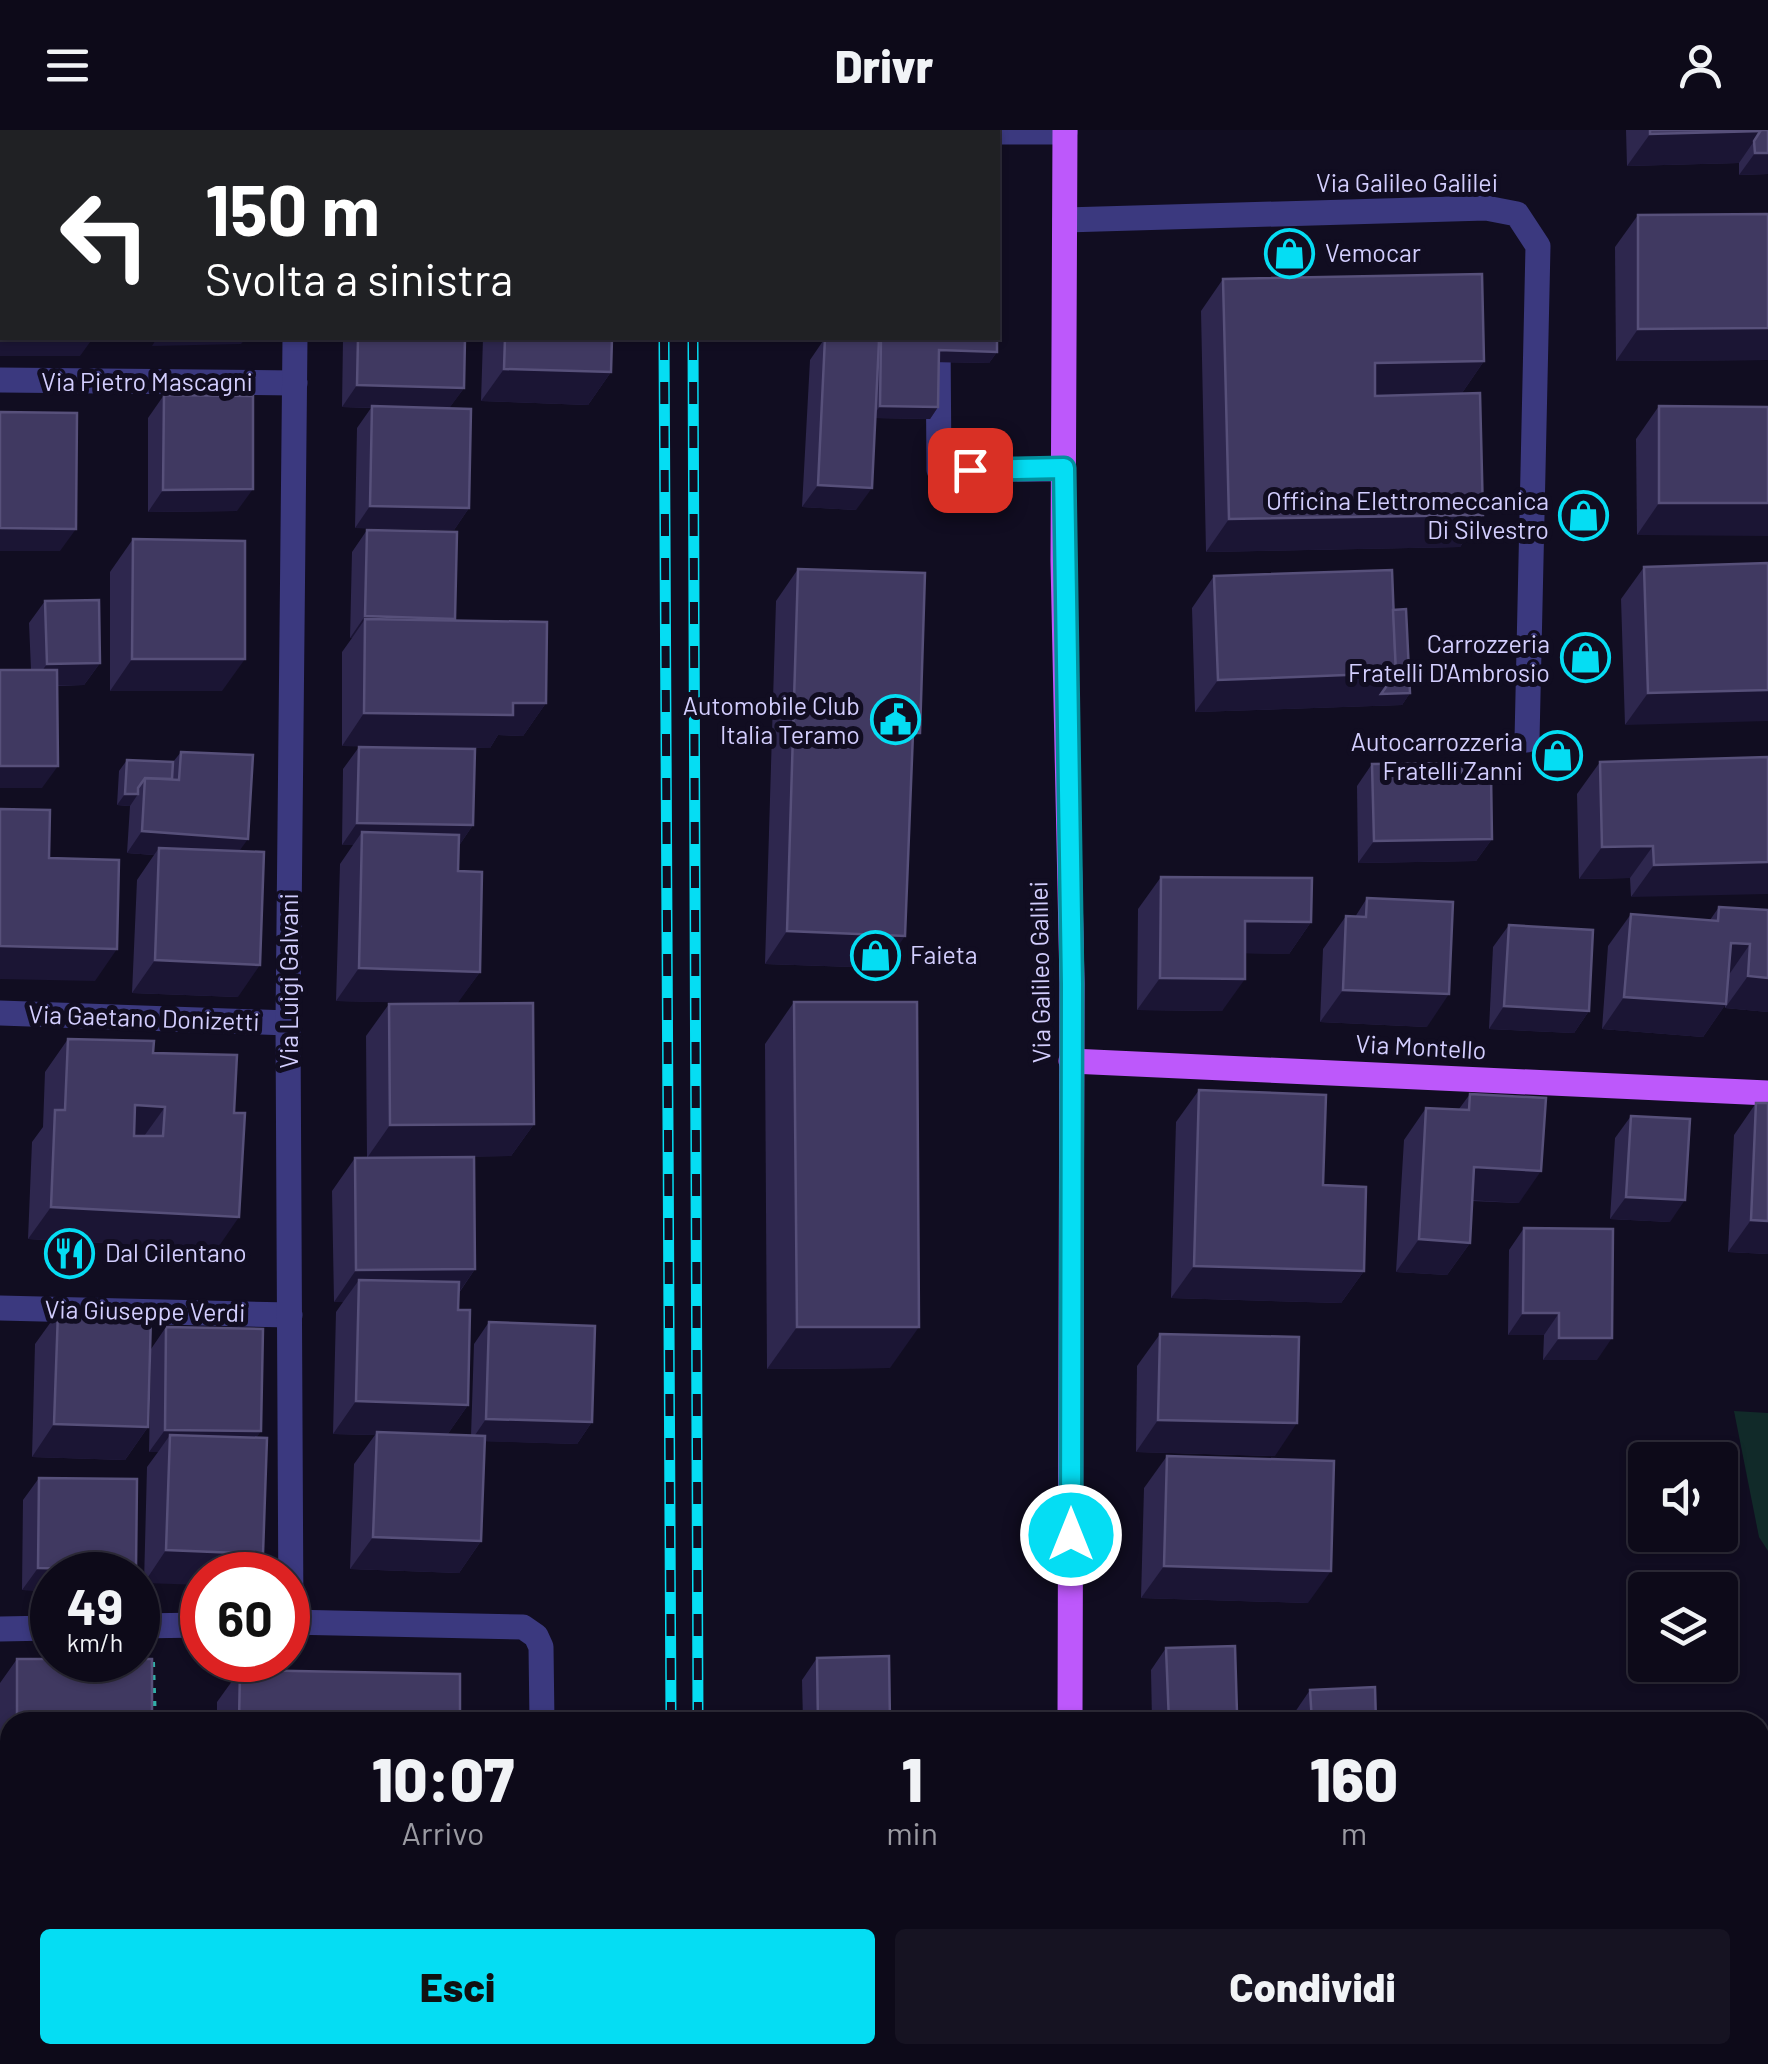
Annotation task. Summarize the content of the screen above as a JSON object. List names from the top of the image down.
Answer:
{
  "streets": {
    "main road": ["Via Galileo Galilei", "Via Montello"],
    "street": [
      "Via Pietro Mascagni",
      "Via Luigi Galvani",
      "Via Gaetano Donizetti",
      "Via Giuseppe Verdi"
    ]
  },
  "crossings": [
    ["Via Galileo Galilei", "Via Montello"],
    ["Via Pietro Mascagni", "Via Luigi Galvani"],
    ["Via Luigi Galvani", "Via Gaetano Donizetti"],
    ["Via Luigi Galvani", "Via Giuseppe Verdi"]
  ],
  "places": {
    "shop": [
      "Vemocar",
      "Officina Elettromeccanica Di Silvestro",
      "Carrozzeria Fratelli D'Ambrosio",
      "Autocarrozzeria Fratelli Zanni",
      "Faieta"
    ],
    "public building": ["Automobile Club Italia Teramo"],
    "restaurant": ["Dal Cilentano"]
  },
  "page": {
    "header": "Drivr",
    "turn": ["150 m", "Svolta a sinistra"],
    "speed": "49 km/h",
    "limit": "60",
    "eta": [
      "10:07",
      "Arrivo",
      "1",
      "min",
      "160",
      "m"
    ],
    "buttons": ["Esci", "Condividi"]
  }
}
